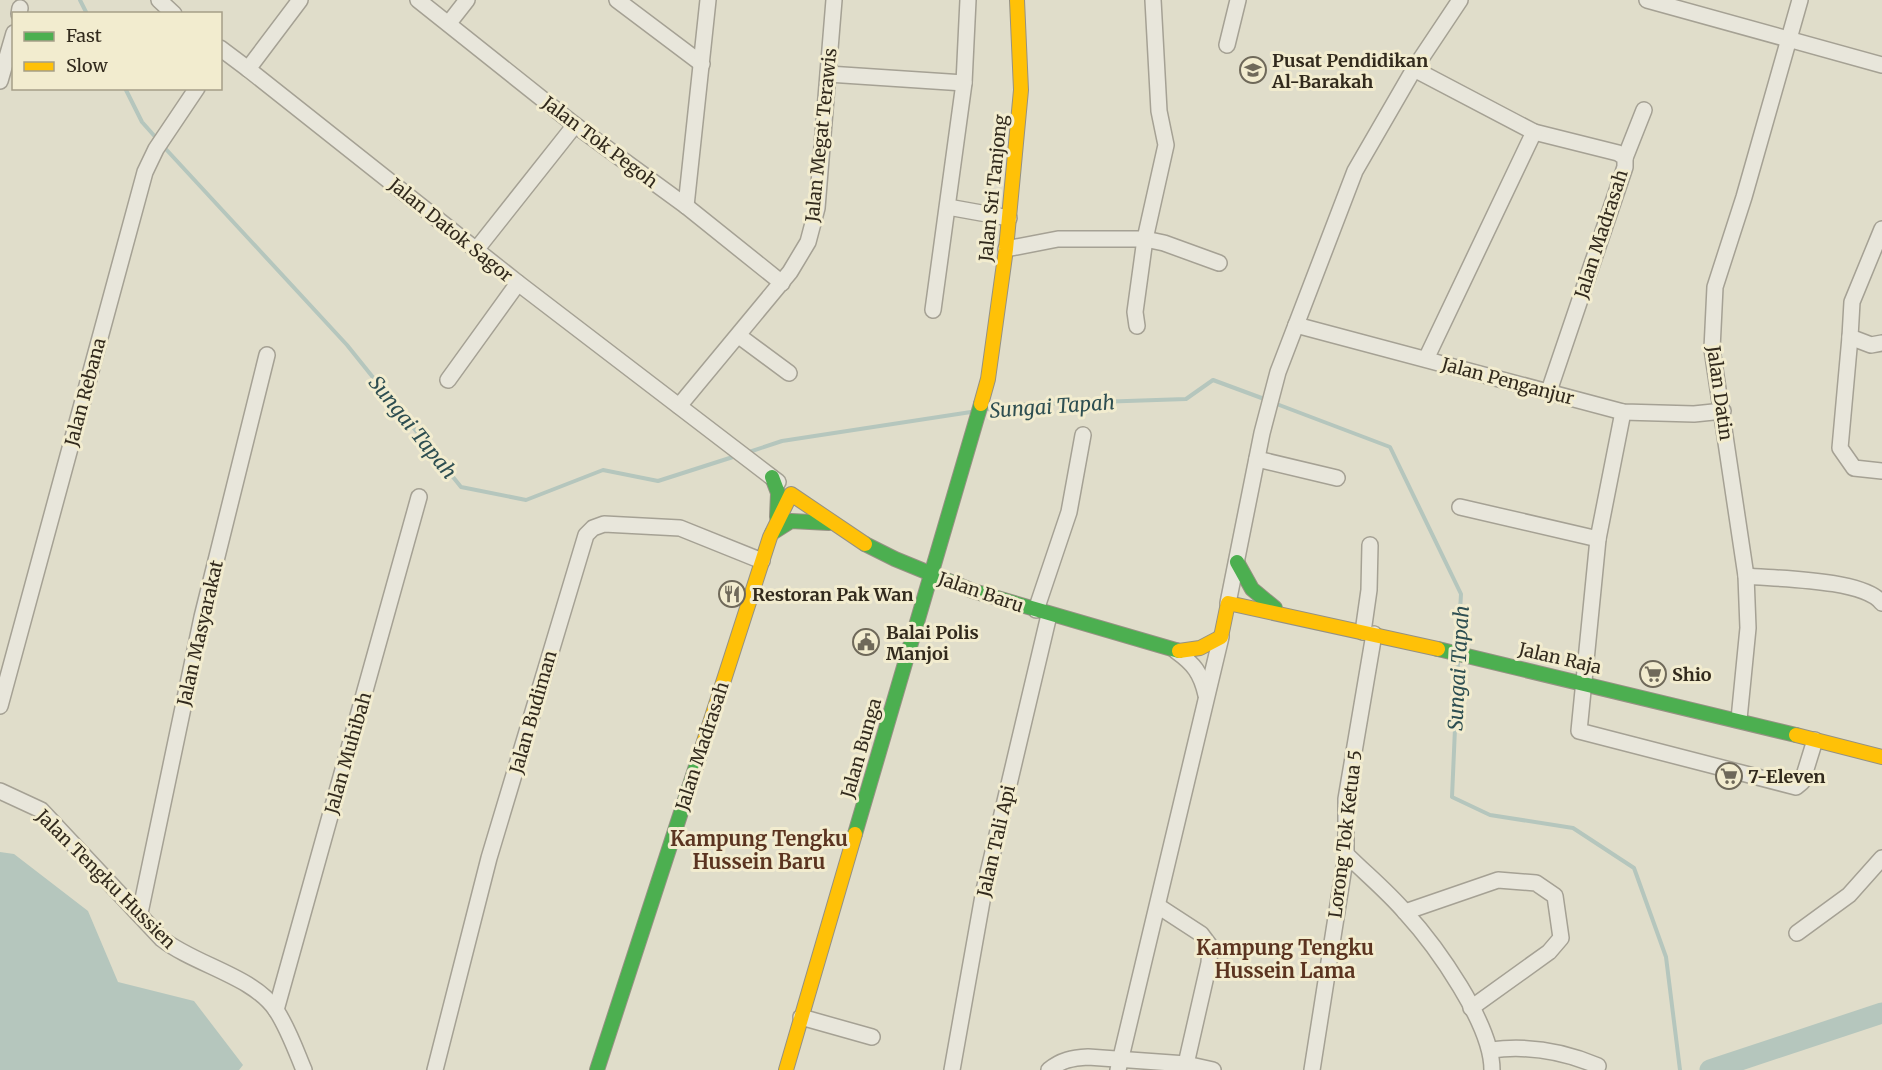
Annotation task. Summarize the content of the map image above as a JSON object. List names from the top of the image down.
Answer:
{
  "streets": {
    "street": [
      "Jalan Megat Terawis",
      "Jalan Tok Pegoh",
      "Jalan Sri Tanjong",
      "Jalan Datok Sagor",
      "Jalan Madrasah",
      "Jalan Penganjur",
      "Jalan Rebana",
      "Jalan Datin",
      "Jalan Baru",
      "Jalan Masyarakat",
      "Jalan Raja",
      "Jalan Budiman",
      "Jalan Bunga",
      "Jalan Muhibah",
      "Lorong Tok Ketua 5",
      "Jalan Tali Api",
      "Jalan Tengku Hussien"
    ]
  },
  "crossings": [
    ["Jalan Megat Terawis", "Jalan Tok Pegoh"],
    ["Jalan Megat Terawis", "Jalan Datok Sagor"],
    ["Jalan Sri Tanjong", "Jalan Bunga"],
    ["Jalan Datok Sagor", "Jalan Baru"],
    ["Jalan Madrasah", "Jalan Penganjur"],
    ["Jalan Madrasah", "Jalan Baru"],
    ["Jalan Madrasah", "Jalan Budiman"],
    ["Jalan Penganjur", "Jalan Datin"],
    ["Jalan Datin", "Jalan Raja"],
    ["Jalan Baru", "Jalan Raja"],
    ["Jalan Baru", "Jalan Bunga"],
    ["Jalan Baru", "Jalan Tali Api"],
    ["Jalan Masyarakat", "Jalan Tengku Hussien"],
    ["Jalan Raja", "Lorong Tok Ketua 5"],
    ["Jalan Muhibah", "Jalan Tengku Hussien"]
  ],
  "districts": ["Kampung Tengku Hussein Baru", "Kampung Tengku Hussein Lama"],
  "water": ["Sungai Tapah"],
  "places": {
    "school or university": ["Pusat Pendidikan Al-Barakah"],
    "restaurant": ["Restoran Pak Wan"],
    "public building": ["Balai Polis Manjoi"],
    "supermarket": ["Shio", "7-Eleven"]
  },
  "legend": ["Fast", "Slow"]
}
